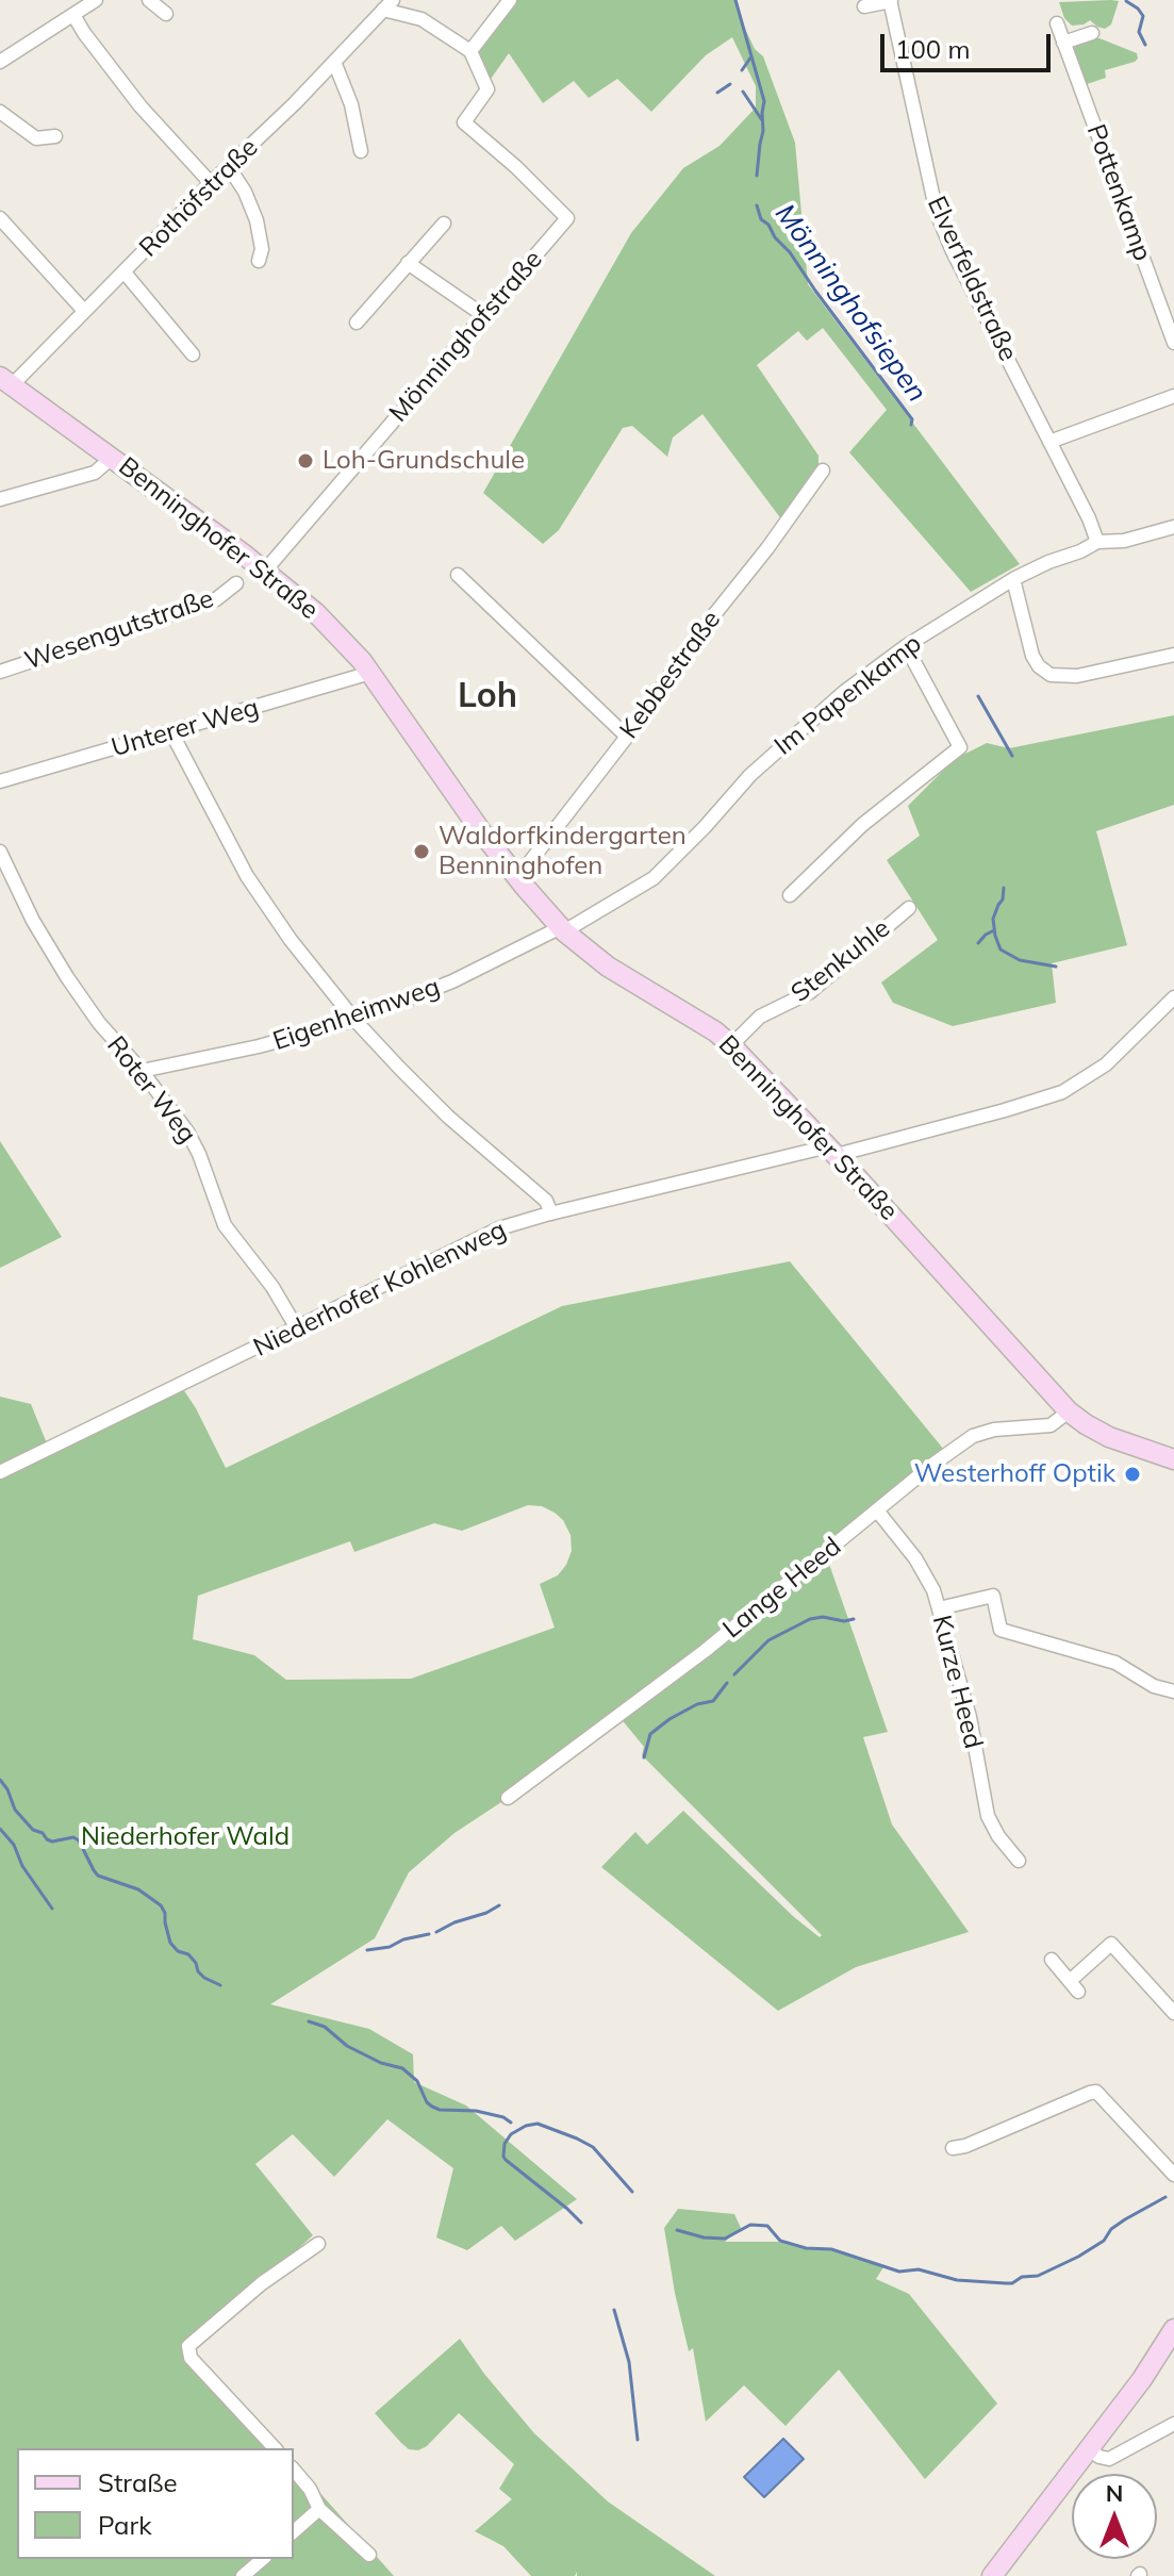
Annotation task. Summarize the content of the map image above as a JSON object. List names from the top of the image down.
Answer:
{
  "streets": {
    "main road": ["Benninghofer Straße"],
    "street": [
      "Pottenkamp",
      "Rothöfstraße",
      "Elverfeldstraße",
      "Mönninghofstraße",
      "Wesengutstraße",
      "Kebbestraße",
      "Im Papenkamp",
      "Unterer Weg",
      "Stenkuhle",
      "Eigenheimweg",
      "Roter Weg",
      "Niederhofer Kohlenweg",
      "Lange Heed",
      "Kurze Heed"
    ]
  },
  "crossings": [
    ["Rothöfstraße", "Mönninghofstraße"],
    ["Rothöfstraße", "Benninghofer Straße"],
    ["Elverfeldstraße", "Im Papenkamp"],
    ["Mönninghofstraße", "Benninghofer Straße"],
    ["Benninghofer Straße", "Kebbestraße"],
    ["Benninghofer Straße", "Im Papenkamp"],
    ["Benninghofer Straße", "Unterer Weg"],
    ["Benninghofer Straße", "Stenkuhle"],
    ["Benninghofer Straße", "Eigenheimweg"],
    ["Benninghofer Straße", "Niederhofer Kohlenweg"],
    ["Benninghofer Straße", "Lange Heed"],
    ["Im Papenkamp", "Eigenheimweg"],
    ["Eigenheimweg", "Roter Weg"],
    ["Roter Weg", "Niederhofer Kohlenweg"],
    ["Lange Heed", "Kurze Heed"]
  ],
  "districts": ["Loh"],
  "water": ["Mönninghofsiepen"],
  "parks": ["Niederhofer Wald"],
  "places": ["Loh-Grundschule", "Waldorfkindergarten Benninghofen", "Westerhoff Optik"],
  "legend": ["Straße", "Park"],
  "scale_bar": "100 m",
  "north": "top"
}
